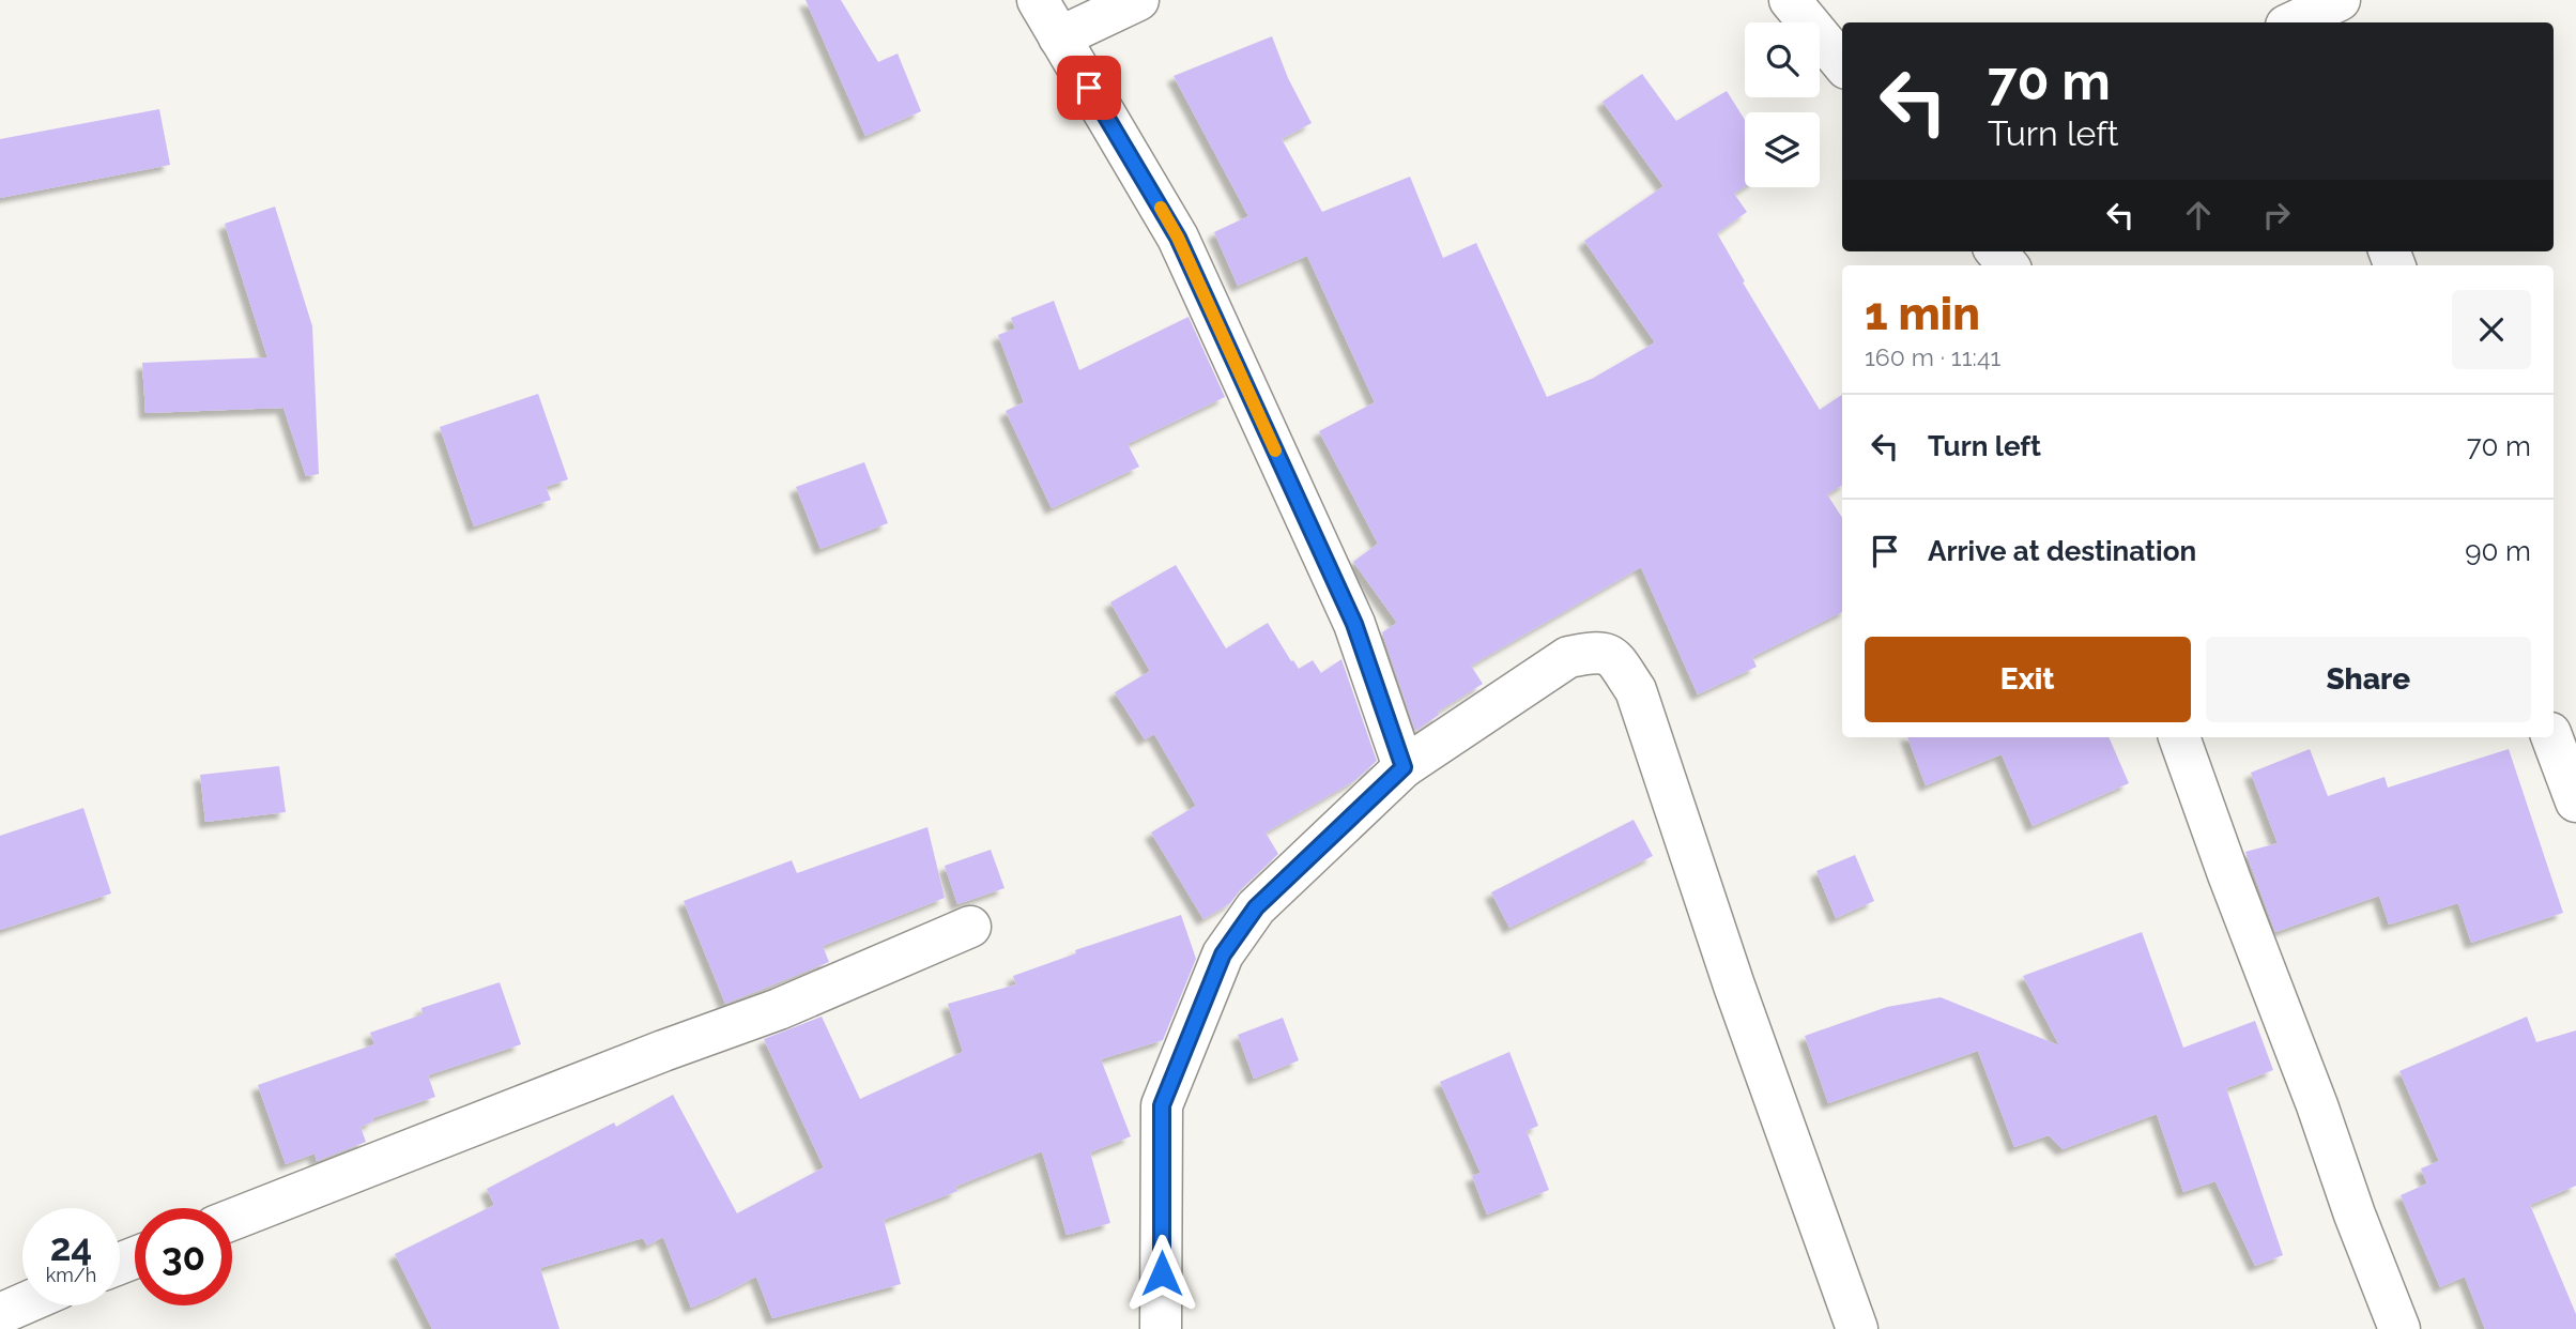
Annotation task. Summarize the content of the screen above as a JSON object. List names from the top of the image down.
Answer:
{
  "page": {
    "turn": ["70 m", "Turn left"],
    "heading": ["1 min", "160 m · 11:41"],
    "list": [
      {
        "name": "Turn left",
        "value": "70 m"
      },
      {
        "name": "Arrive at destination",
        "value": "90 m"
      }
    ],
    "buttons": ["Exit", "Share"],
    "speed": "24 km/h",
    "limit": "30"
  }
}
